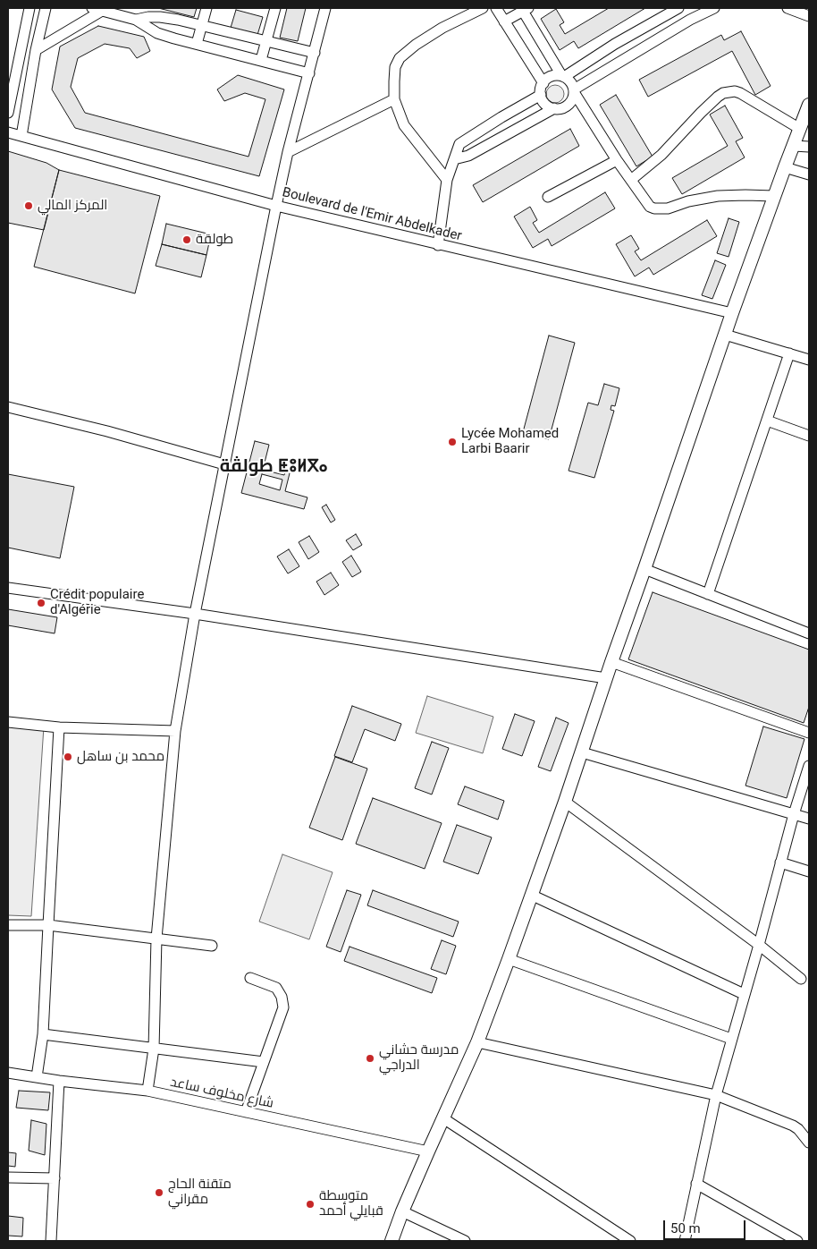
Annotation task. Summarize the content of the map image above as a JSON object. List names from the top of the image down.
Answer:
{
  "streets": {
    "street": ["Boulevard de l'Emir Abdelkader", "شارع مخلوف ساعد"]
  },
  "districts": ["طولڤة ⵟⵓⵍⴳⴰ"],
  "places": [
    "المركز المالي",
    "طولقة",
    "Lycée Mohamed Larbi Baarir",
    "Crédit populaire d'Algérie",
    "محمد بن ساهل",
    "مدرسة حشاني الدراجي",
    "متقنة الحاج مقراني",
    "متوسطة قبايلي أحمد"
  ],
  "scale_bar": "50 m"
}
